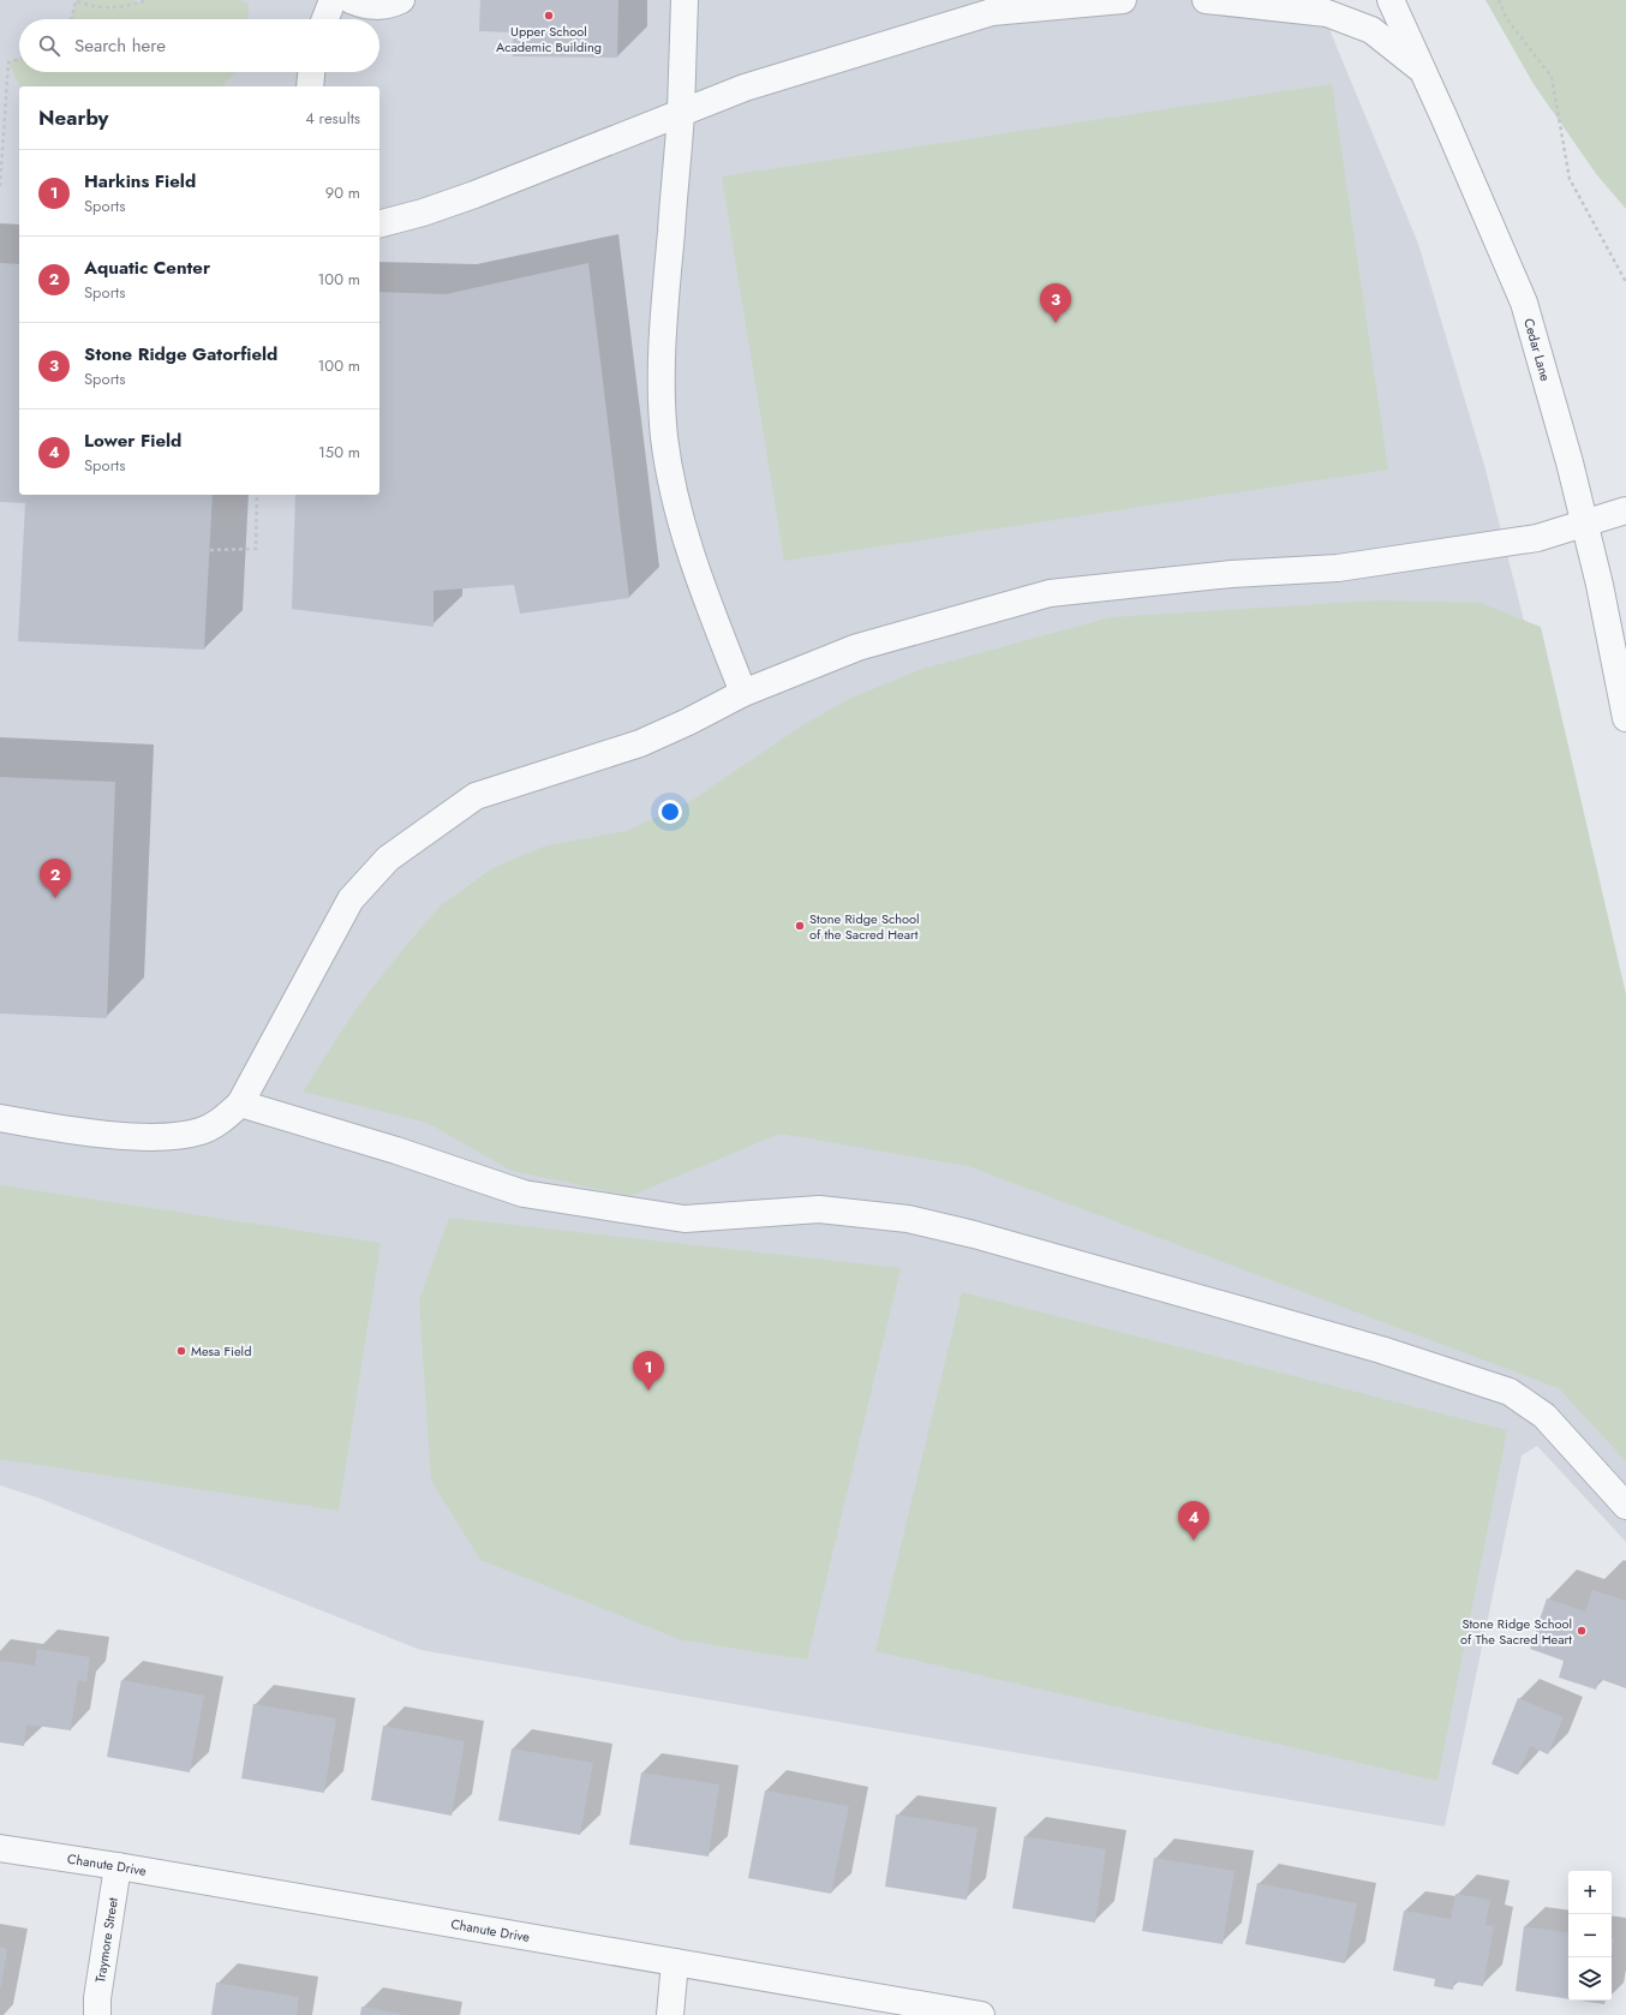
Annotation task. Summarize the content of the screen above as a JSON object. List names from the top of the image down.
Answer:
{
  "streets": {
    "street": ["Cedar Lane", "Chanute Drive", "Traymore Street"]
  },
  "crossings": [
    ["Chanute Drive", "Traymore Street"]
  ],
  "places": [
    "Upper School Academic Building",
    "Stone Ridge School of the Sacred Heart",
    "Mesa Field",
    "Stone Ridge School of The Sacred Heart"
  ],
  "page": {
    "search": "Search here",
    "heading": ["Nearby", "4 results"],
    "list": [
      {
        "mark": "1",
        "name": "Harkins Field",
        "note": "Sports",
        "value": "90 m"
      },
      {
        "mark": "2",
        "name": "Aquatic Center",
        "note": "Sports",
        "value": "100 m"
      },
      {
        "mark": "3",
        "name": "Stone Ridge Gatorfield",
        "note": "Sports",
        "value": "100 m"
      },
      {
        "mark": "4",
        "name": "Lower Field",
        "note": "Sports",
        "value": "150 m"
      }
    ],
    "pins": [
      "3",
      "2",
      "1",
      "4"
    ],
    "map_buttons": ["+", "−"]
  }
}
